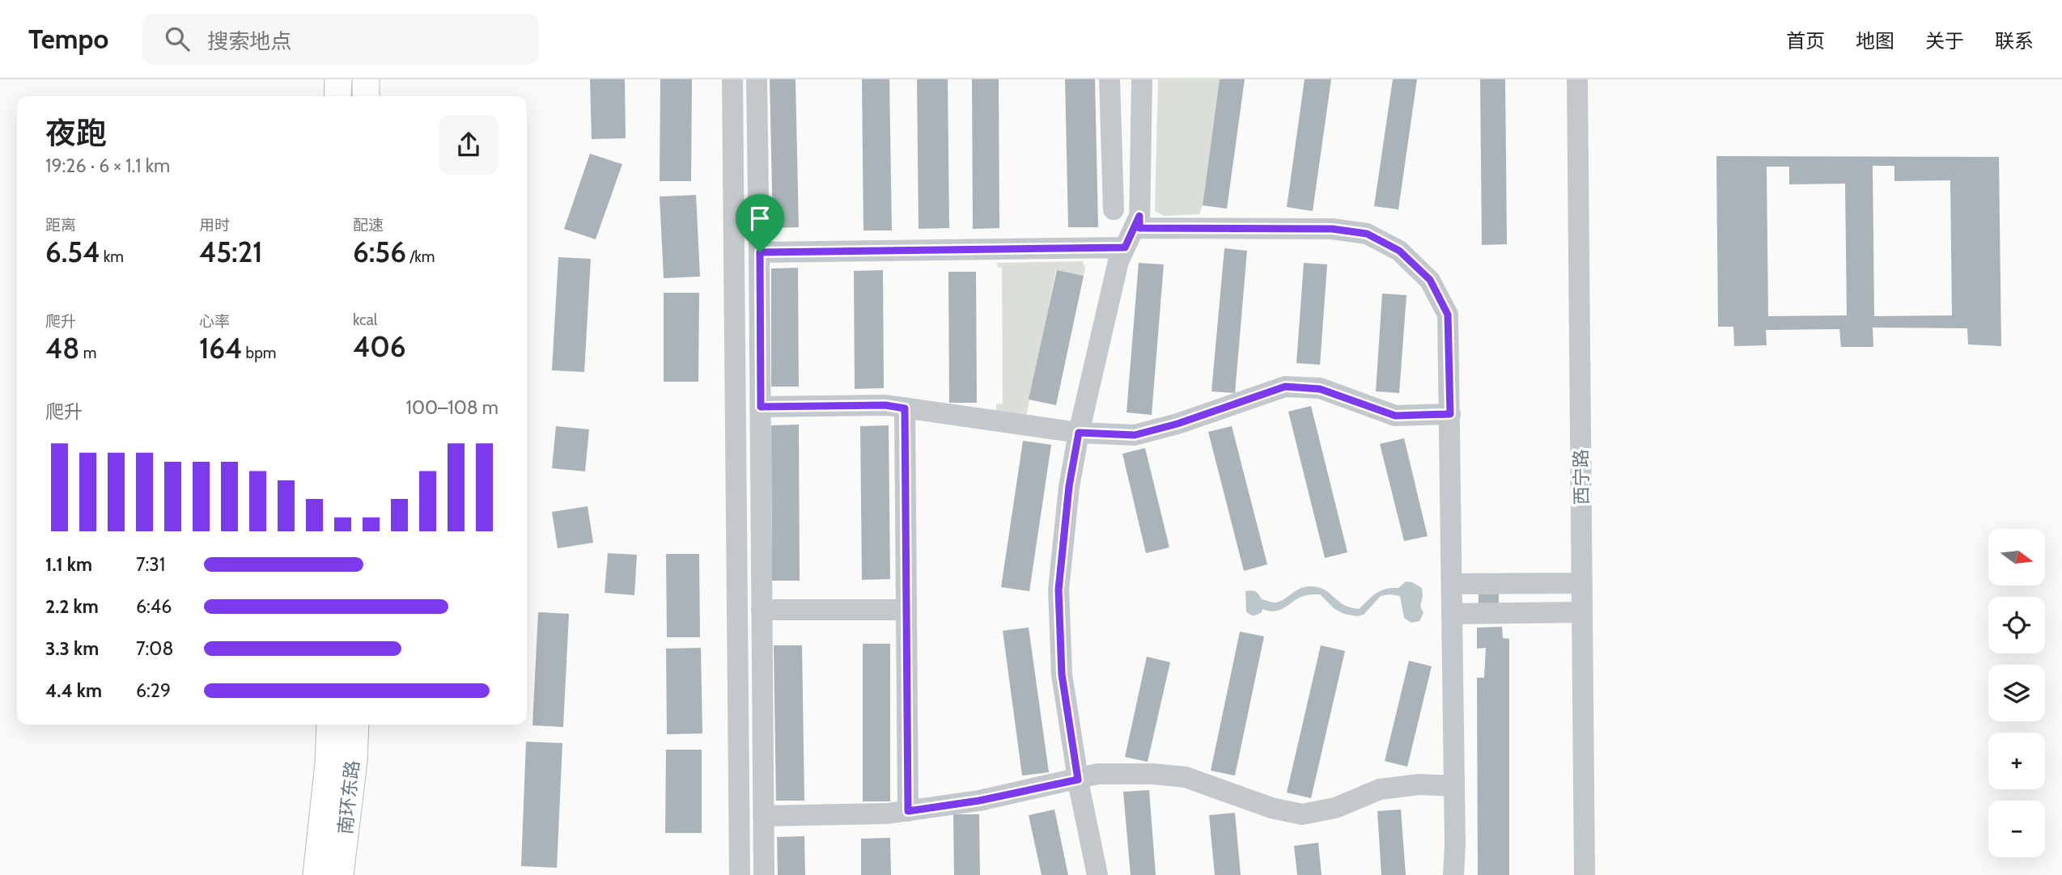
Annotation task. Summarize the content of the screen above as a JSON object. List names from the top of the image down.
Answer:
{
  "streets": {
    "main road": ["南环东路"],
    "street": ["西宁路"]
  },
  "north": "right",
  "page": {
    "header": "Tempo",
    "search": "搜索地点",
    "nav": [
      "首页",
      "地图",
      "关于",
      "联系"
    ],
    "heading": ["夜跑", "19:26 · 6 × 1.1 km"],
    "stats": [
      ["距离", "6.54 km"],
      ["用时", "45:21"],
      ["配速", "6:56 /km"],
      ["爬升", "48 m"],
      ["心率", "164 bpm"],
      ["kcal", "406"]
    ],
    "chart": ["爬升", "100–108 m"],
    "map_buttons": ["+", "−"],
    "list": [
      {
        "name": "1.1 km",
        "note": "7:31"
      },
      {
        "name": "2.2 km",
        "note": "6:46"
      },
      {
        "name": "3.3 km",
        "note": "7:08"
      },
      {
        "name": "4.4 km",
        "note": "6:29"
      }
    ]
  }
}
